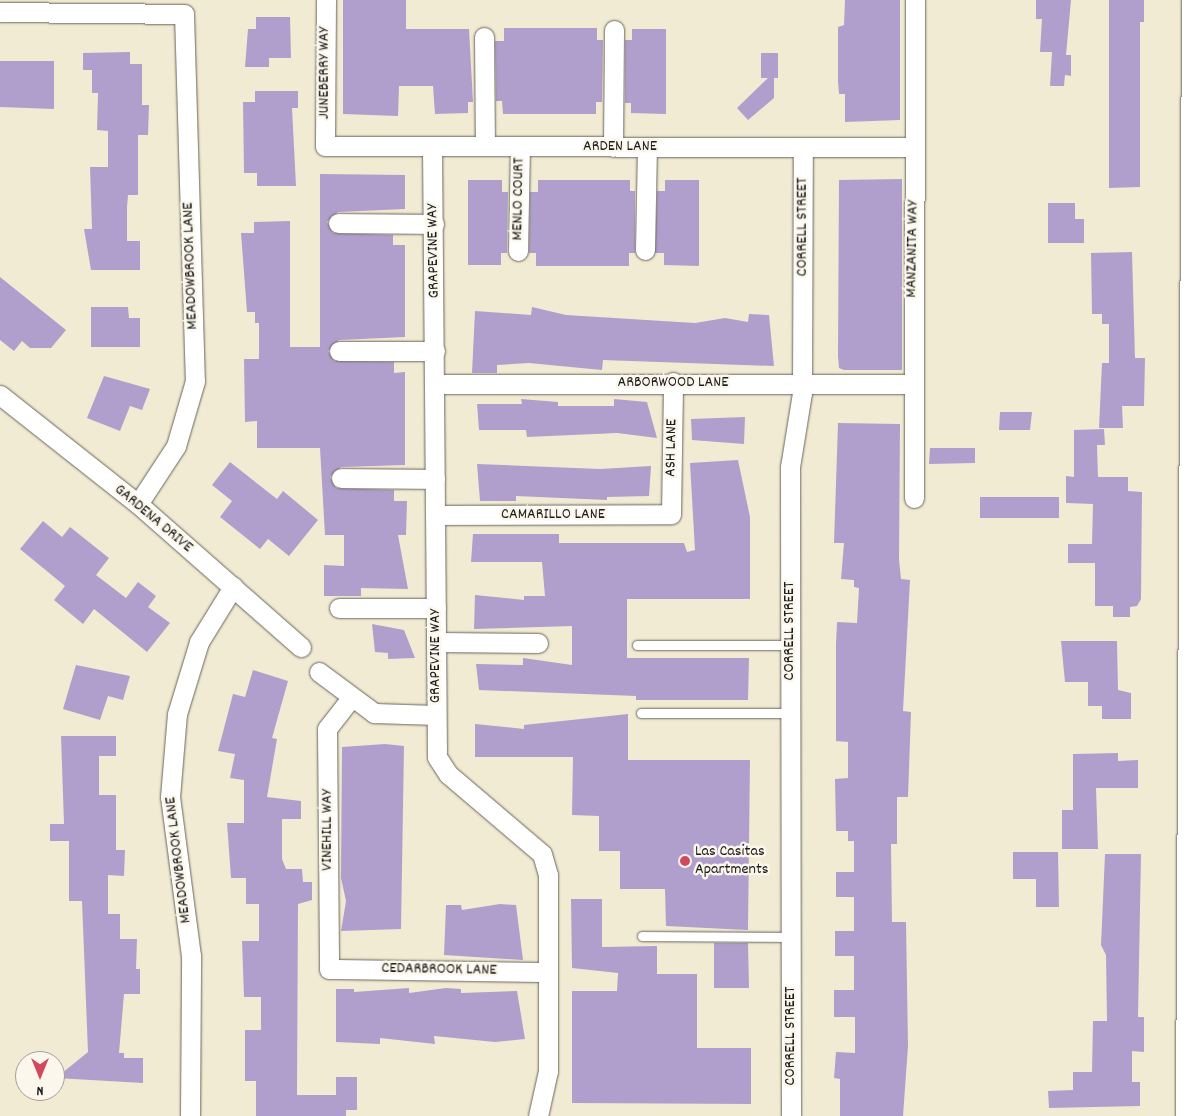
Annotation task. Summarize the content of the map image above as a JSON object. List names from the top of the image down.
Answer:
{
  "streets": {
    "street": [
      "JUNEBERRY WAY",
      "ARDEN LANE",
      "MENLO COURT",
      "CORRELL STREET",
      "MANZANITA WAY",
      "GRAPEVINE WAY",
      "MEADOWBROOK LANE",
      "ARBORWOOD LANE",
      "ASH LANE",
      "CAMARILLO LANE",
      "GARDENA DRIVE",
      "VINEHILL WAY",
      "CEDARBROOK LANE"
    ]
  },
  "crossings": [
    ["JUNEBERRY WAY", "ARDEN LANE"],
    ["ARDEN LANE", "MENLO COURT"],
    ["ARDEN LANE", "CORRELL STREET"],
    ["ARDEN LANE", "MANZANITA WAY"],
    ["ARDEN LANE", "GRAPEVINE WAY"],
    ["CORRELL STREET", "ARBORWOOD LANE"],
    ["MANZANITA WAY", "ARBORWOOD LANE"],
    ["GRAPEVINE WAY", "ARBORWOOD LANE"],
    ["GRAPEVINE WAY", "CAMARILLO LANE"],
    ["GRAPEVINE WAY", "CEDARBROOK LANE"],
    ["MEADOWBROOK LANE", "GARDENA DRIVE"],
    ["ARBORWOOD LANE", "ASH LANE"],
    ["ASH LANE", "CAMARILLO LANE"],
    ["VINEHILL WAY", "CEDARBROOK LANE"]
  ],
  "places": ["Las Casitas Apartments"],
  "north": "bottom"
}
